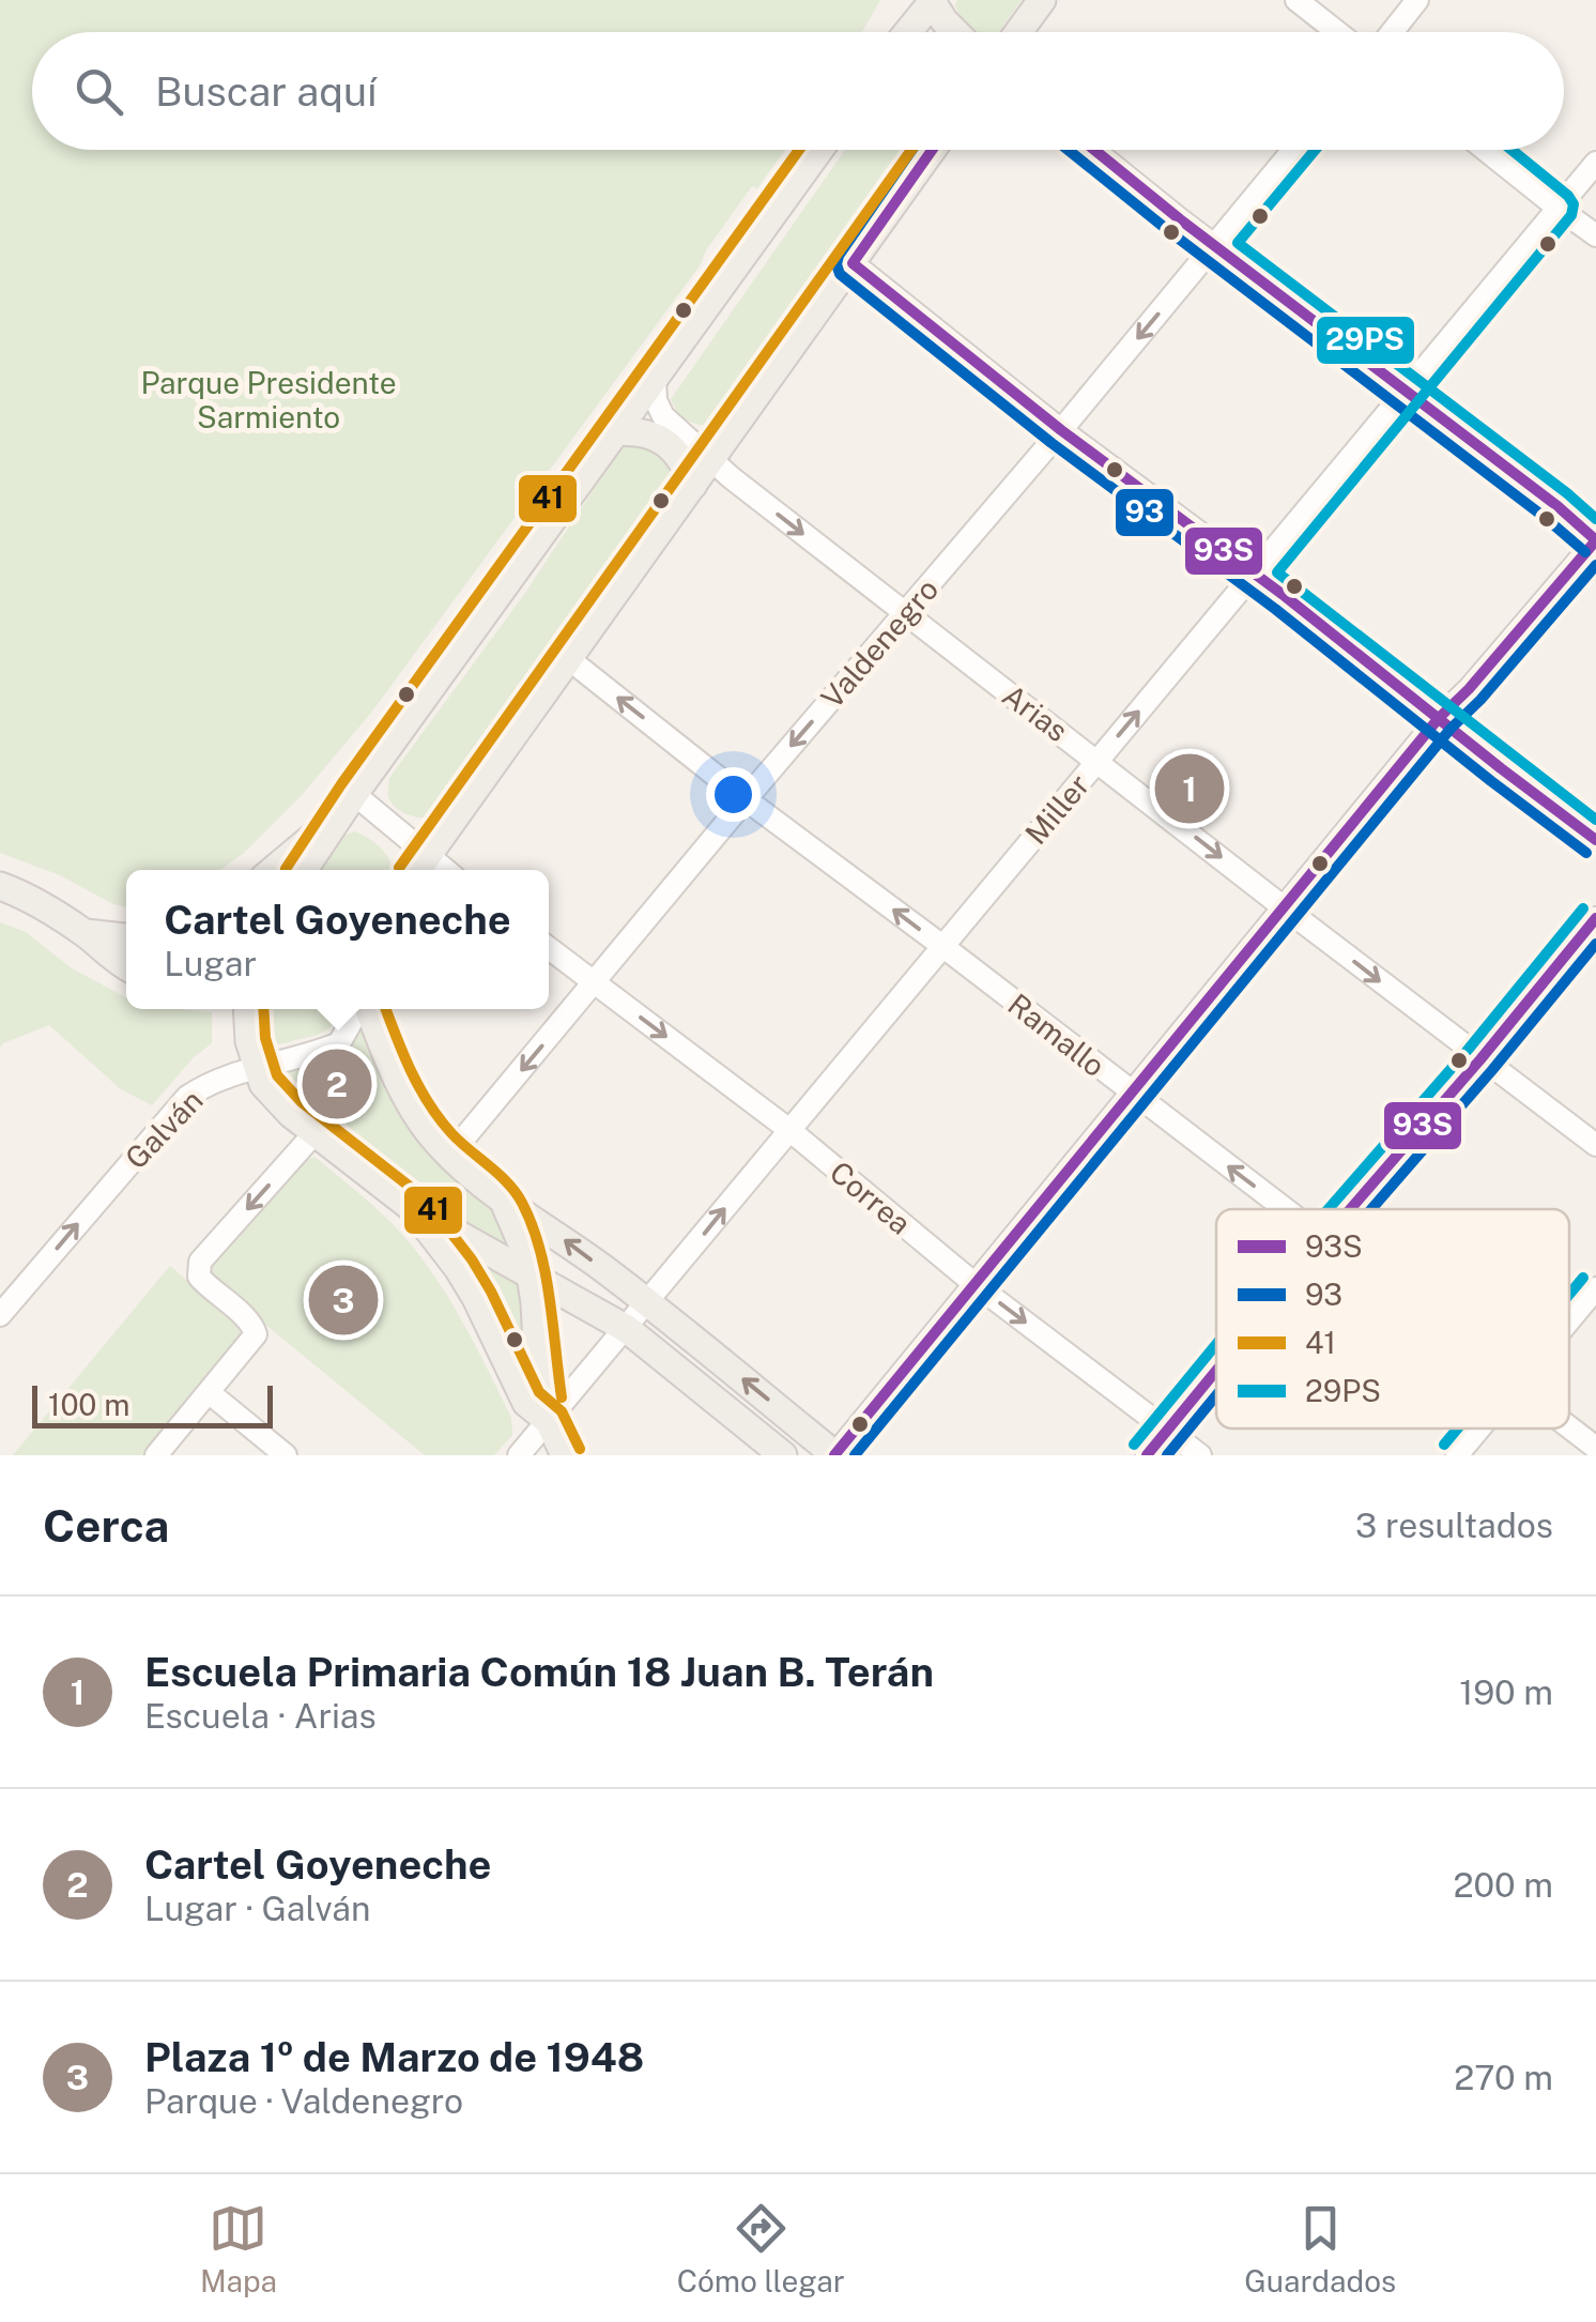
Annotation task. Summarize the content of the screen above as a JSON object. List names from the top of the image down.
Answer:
{
  "streets": {
    "street": [
      "Valdenegro",
      "Arias",
      "Miller",
      "Ramallo",
      "Galván",
      "Correa"
    ]
  },
  "crossings": [
    ["Valdenegro", "Arias"],
    ["Valdenegro", "Ramallo"],
    ["Valdenegro", "Correa"],
    ["Arias", "Miller"],
    ["Miller", "Ramallo"],
    ["Miller", "Correa"]
  ],
  "one_way": [
    "Valdenegro",
    "Arias",
    "Ramallo",
    "Galván",
    "Correa"
  ],
  "parks": ["Parque Presidente Sarmiento"],
  "lines": [
    "transit line 93S",
    "transit line 93",
    "transit line 41",
    "transit line 29PS"
  ],
  "legend": [
    "93S",
    "93",
    "41",
    "29PS"
  ],
  "scale_bar": "100 m",
  "page": {
    "search": "Buscar aquí",
    "pins": ["1", "2", "3"],
    "popup": ["Cartel Goyeneche", "Lugar"],
    "scale": "100 m",
    "heading": ["Cerca", "3 resultados"],
    "list": [
      {
        "mark": "1",
        "name": "Escuela Primaria Común 18 Juan B. Terán",
        "note": "Escuela · Arias",
        "value": "190 m"
      },
      {
        "mark": "2",
        "name": "Cartel Goyeneche",
        "note": "Lugar · Galván",
        "value": "200 m"
      },
      {
        "mark": "3",
        "name": "Plaza 1º de Marzo de 1948",
        "note": "Parque · Valdenegro",
        "value": "270 m"
      }
    ],
    "nav": ["Mapa", "Cómo llegar", "Guardados"]
  }
}
